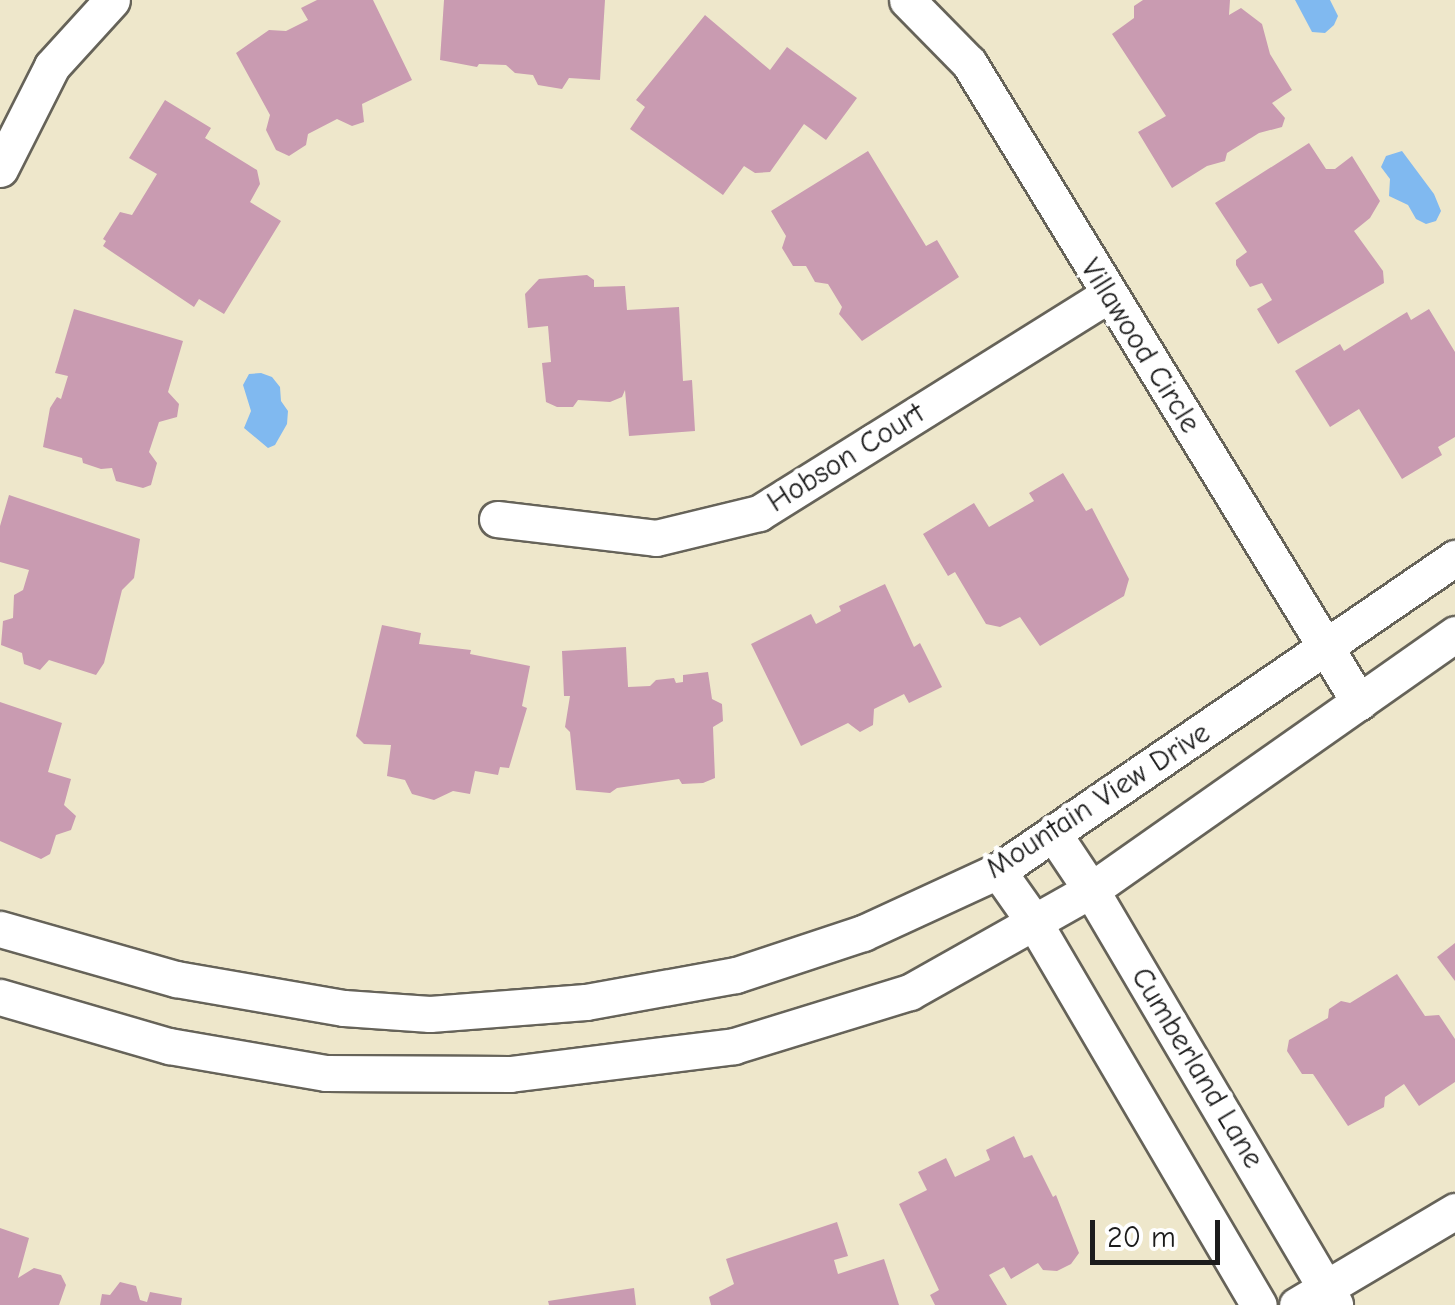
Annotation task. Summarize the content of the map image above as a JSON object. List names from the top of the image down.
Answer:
{
  "streets": {
    "street": [
      "Villawood Circle",
      "Hobson Court",
      "Mountain View Drive",
      "Cumberland Lane"
    ]
  },
  "crossings": [
    ["Villawood Circle", "Hobson Court"],
    ["Villawood Circle", "Mountain View Drive"],
    ["Mountain View Drive", "Cumberland Lane"]
  ],
  "scale_bar": "20 m"
}
